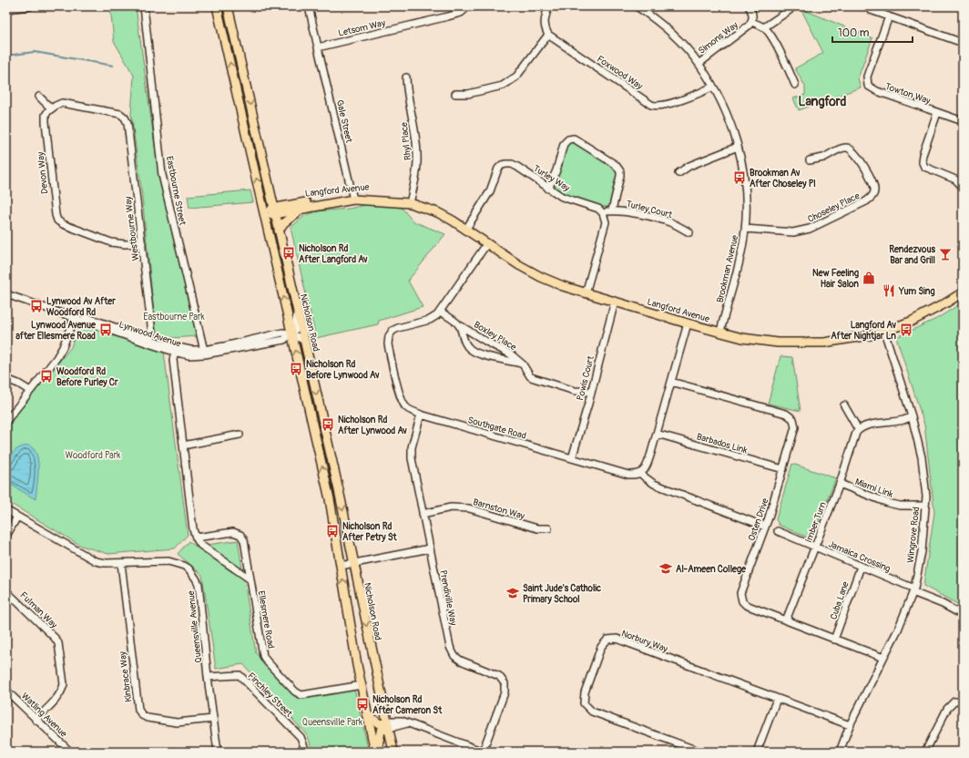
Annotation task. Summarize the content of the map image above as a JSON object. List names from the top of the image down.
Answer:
{
  "streets": {
    "main road": ["Langford Avenue", "Nicholson Road"],
    "street": [
      "Letsom Way",
      "Simons Way",
      "Foxwood Way",
      "Towton Way",
      "Gale Street",
      "Rhyl Place",
      "Devon Way",
      "Turley Way",
      "Eastbourne Street",
      "Choseley Place",
      "Turley Court",
      "Westbourne Way",
      "Brookman Avenue",
      "Lynwood Avenue",
      "Boxley Place",
      "Powis Court",
      "Southgate Road",
      "Barbados Link",
      "Miami Link",
      "Barnston Way",
      "Osten Drive",
      "Imber Turn",
      "Wingrove Road",
      "Jamaica Crossing",
      "Prendiville Way",
      "Cuba Lane",
      "Fulman Way",
      "Ellesmere Road",
      "Queensville Avenue",
      "Norbury Way",
      "Kinbrace Way",
      "Finchley Street",
      "Watling Avenue"
    ]
  },
  "crossings": [
    ["Letsom Way", "Gale Street"],
    ["Simons Way", "Brookman Avenue"],
    ["Foxwood Way", "Brookman Avenue"],
    ["Gale Street", "Langford Avenue"],
    ["Rhyl Place", "Langford Avenue"],
    ["Devon Way", "Westbourne Way"],
    ["Turley Way", "Langford Avenue"],
    ["Turley Way", "Turley Court"],
    ["Langford Avenue", "Brookman Avenue"],
    ["Langford Avenue", "Nicholson Road"],
    ["Langford Avenue", "Powis Court"],
    ["Langford Avenue", "Southgate Road"],
    ["Langford Avenue", "Wingrove Road"],
    ["Eastbourne Street", "Lynwood Avenue"],
    ["Choseley Place", "Brookman Avenue"],
    ["Westbourne Way", "Lynwood Avenue"],
    ["Boxley Place", "Powis Court"],
    ["Boxley Place", "Southgate Road"],
    ["Powis Court", "Southgate Road"],
    ["Southgate Road", "Prendiville Way"],
    ["Barbados Link", "Osten Drive"],
    ["Miami Link", "Imber Turn"],
    ["Miami Link", "Wingrove Road"],
    ["Barnston Way", "Prendiville Way"],
    ["Osten Drive", "Imber Turn"],
    ["Osten Drive", "Wingrove Road"],
    ["Osten Drive", "Cuba Lane"],
    ["Imber Turn", "Jamaica Crossing"],
    ["Wingrove Road", "Jamaica Crossing"],
    ["Wingrove Road", "Norbury Way"],
    ["Jamaica Crossing", "Cuba Lane"],
    ["Fulman Way", "Watling Avenue"],
    ["Queensville Avenue", "Kinbrace Way"],
    ["Queensville Avenue", "Finchley Street"]
  ],
  "districts": ["Langford"],
  "parks": ["Eastbourne Park", "Woodford Park", "Queensville Park"],
  "places": {
    "bus stop": [
      "Brookman Av After Choseley Pl",
      "Nicholson Rd After Langford Av",
      "Lynwood Av After Woodford Rd",
      "Lynwood Avenue after Ellesmere Road",
      "Langford Av After Nightjar Ln",
      "Nicholson Rd Before Lynwood Av",
      "Woodford Rd Before Purley Cr",
      "Nicholson Rd After Lynwood Av",
      "Nicholson Rd After Petry St",
      "Nicholson Rd After Cameron St"
    ],
    "bar": ["Rendezvous Bar and Grill"],
    "shop": ["New Feeling Hair Salon"],
    "restaurant": ["Yum Sing"],
    "school or university": ["Al-Ameen College", "Saint Jude's Catholic Primary School"]
  },
  "scale_bar": "100 m"
}
